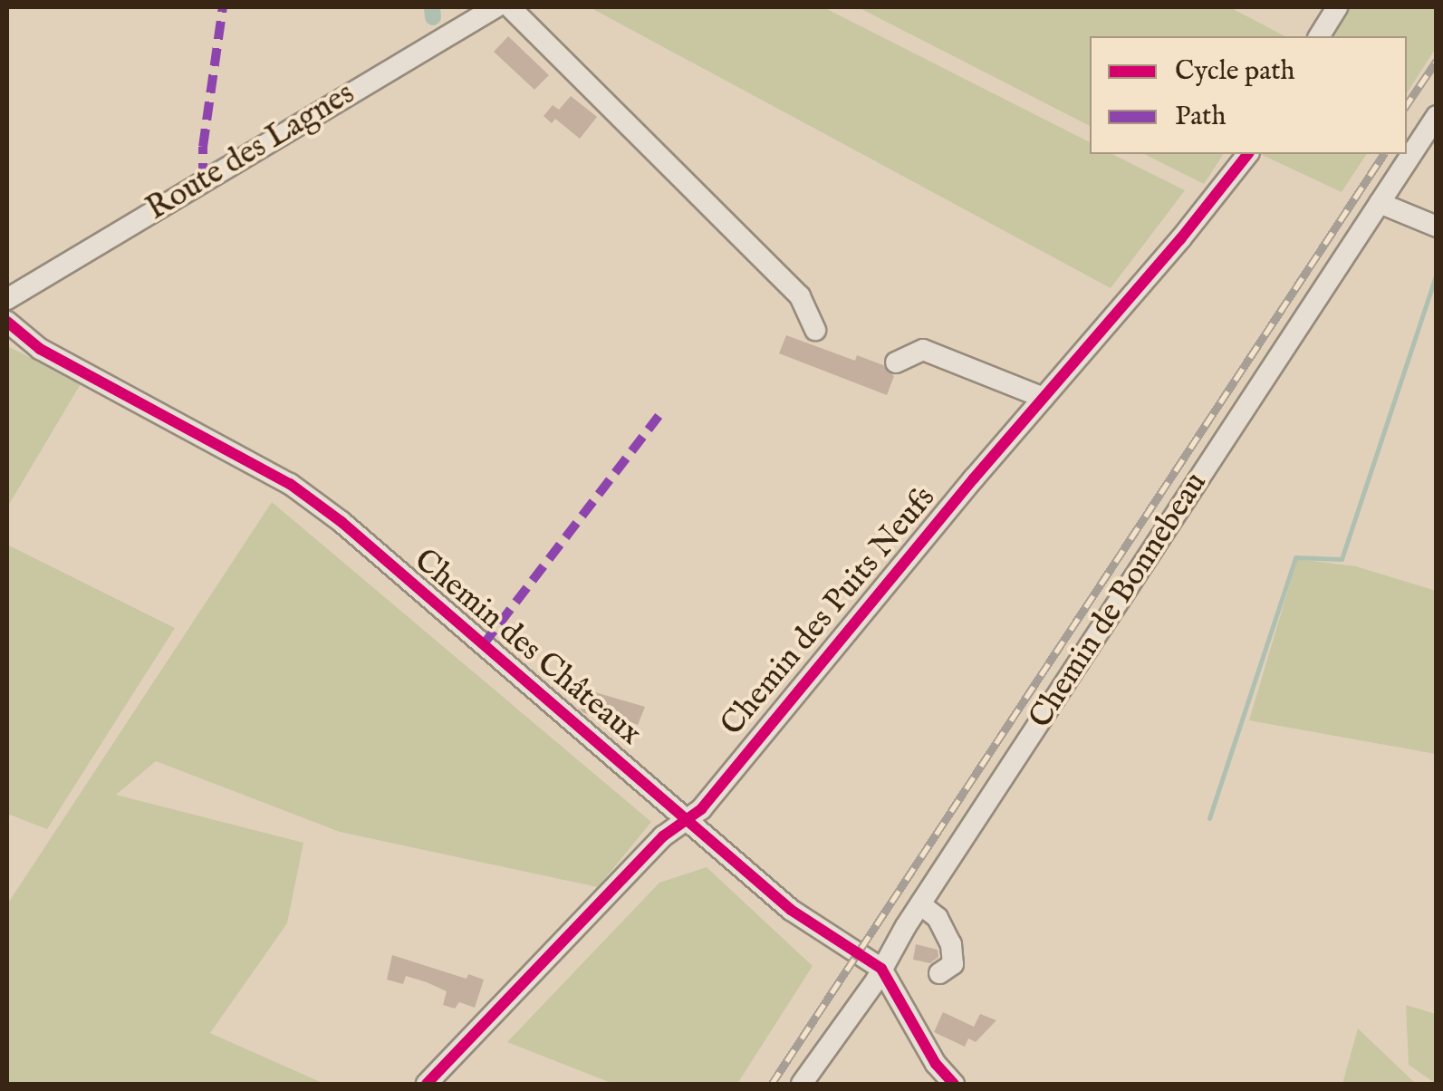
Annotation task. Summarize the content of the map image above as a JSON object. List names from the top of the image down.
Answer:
{
  "streets": {
    "street": [
      "Route des Lagnes",
      "Chemin de Bonnebeau",
      "Chemin des Puits Neufs",
      "Chemin des Châteaux"
    ]
  },
  "crossings": [
    ["Chemin de Bonnebeau", "Chemin des Châteaux"],
    ["Chemin des Puits Neufs", "Chemin des Châteaux"]
  ],
  "legend": ["Cycle path", "Path"]
}
